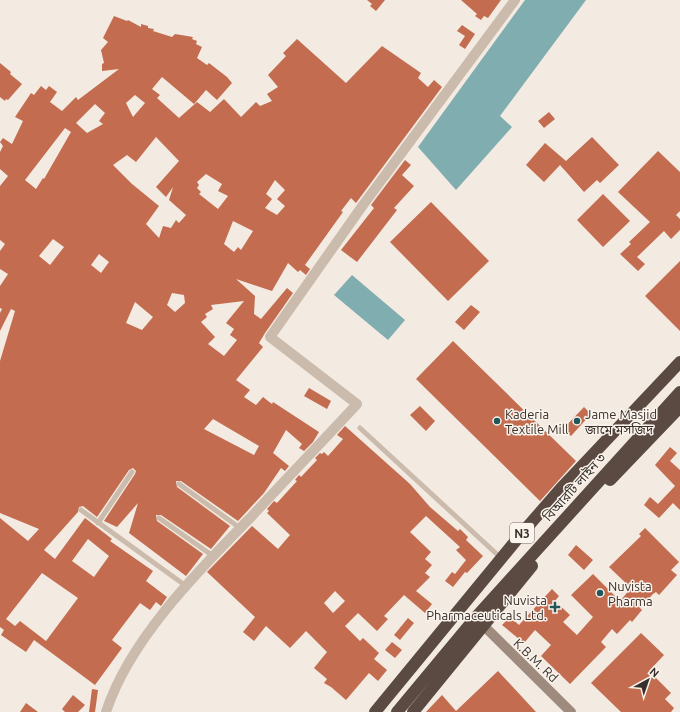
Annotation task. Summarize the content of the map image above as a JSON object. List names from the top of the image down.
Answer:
{
  "streets": {
    "highway": ["বিআরটি লাইন ৩", "N3"],
    "street": ["K.B.M. Rd"]
  },
  "crossings": [
    ["N3", "K.B.M. Rd"]
  ],
  "places": {
    "other": ["Kaderia Textile Mill", "Jame Masjid জামে মসজিদ", "Nuvista Pharma"],
    "health": ["Nuvista Pharmaceuticals Ltd."]
  },
  "north": "top right"
}
